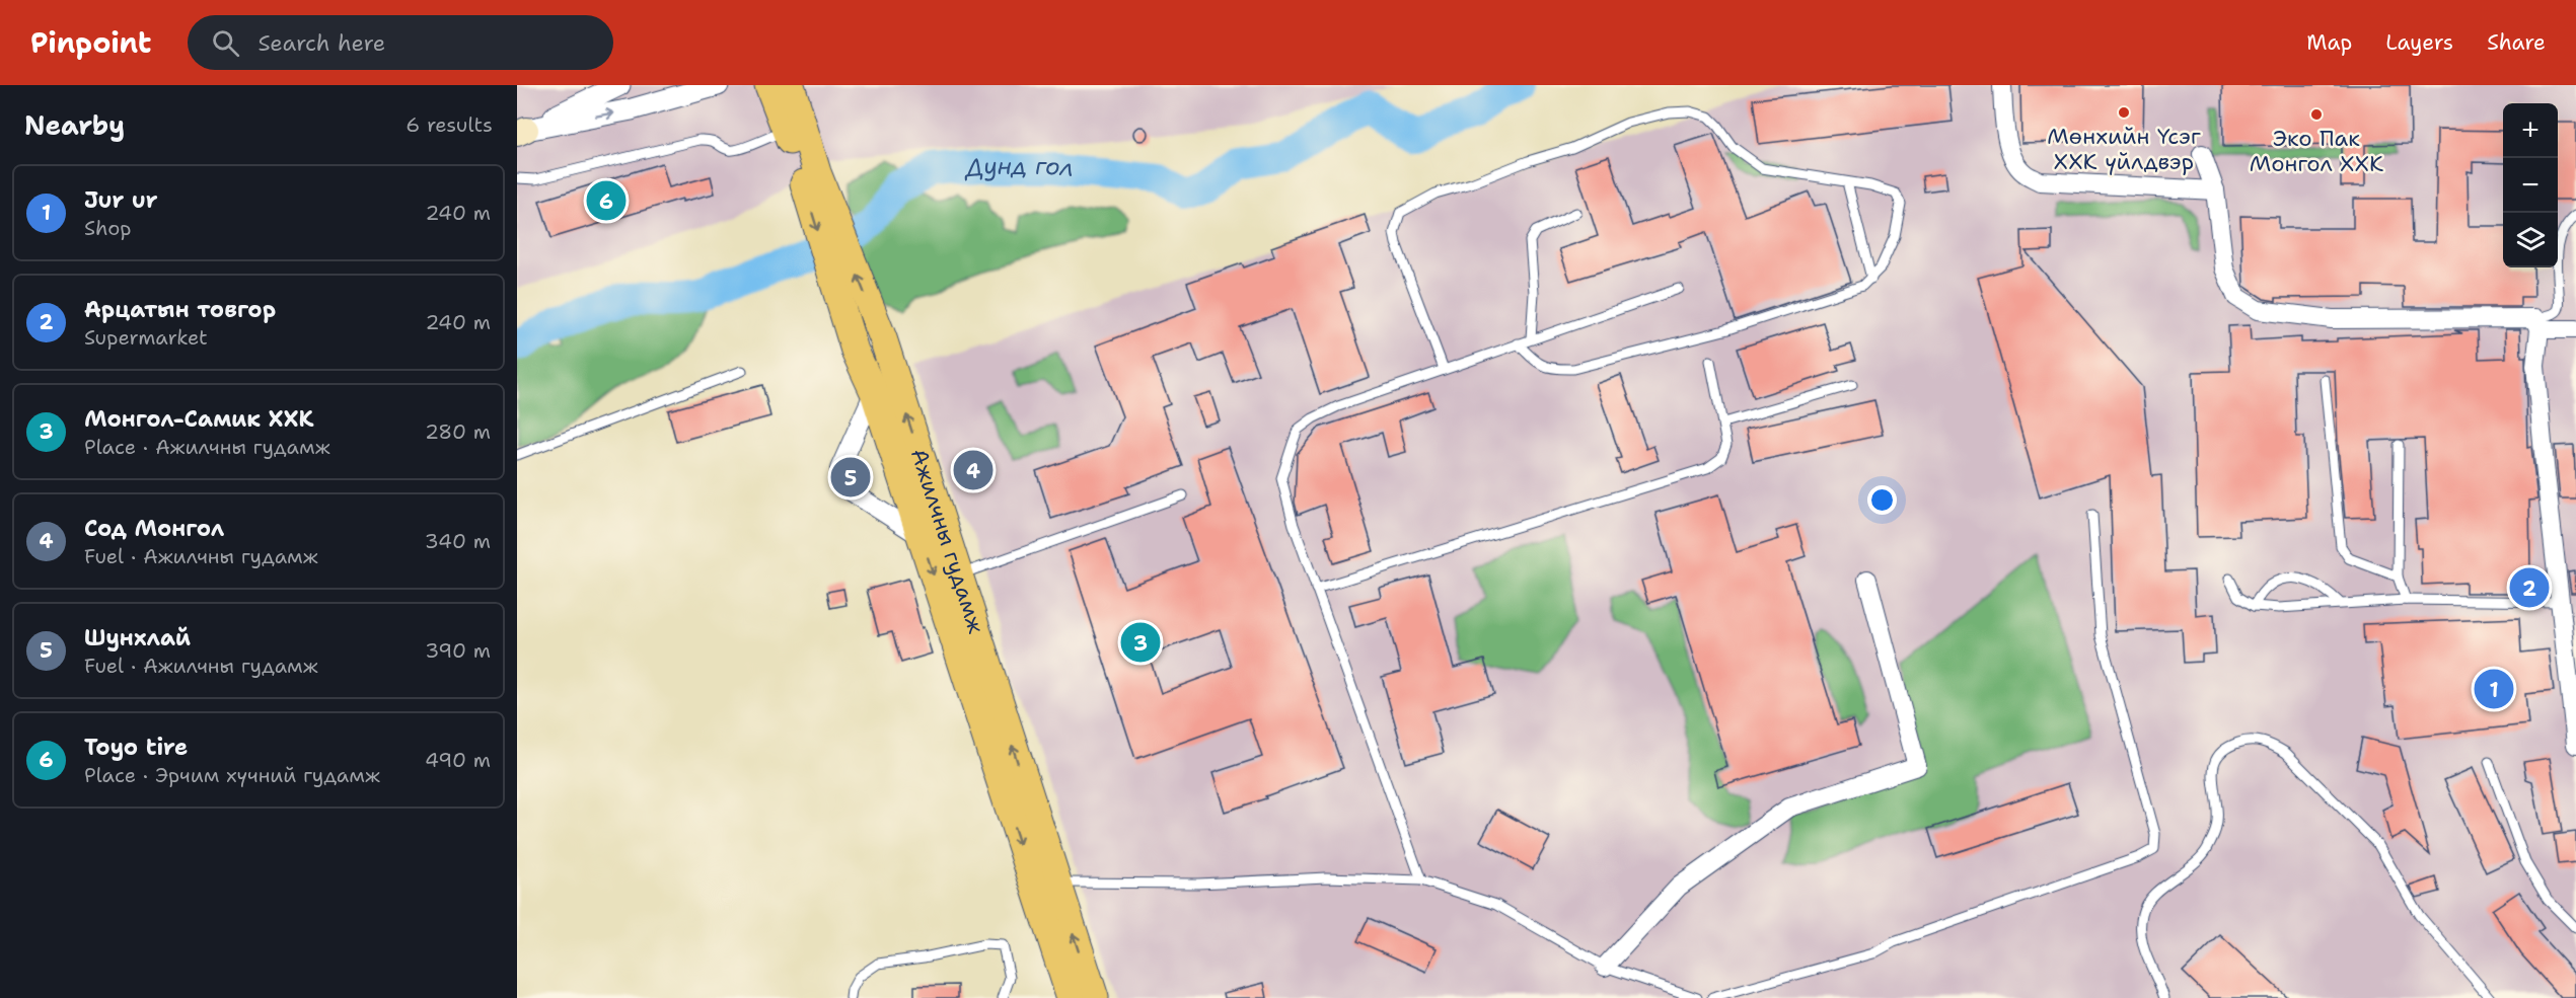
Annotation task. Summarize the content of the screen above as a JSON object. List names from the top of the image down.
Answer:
{
  "streets": {
    "main road": ["Ажилчны гудамж"]
  },
  "water": ["Дунд гол"],
  "places": ["Мөнхийн Үсэг ХХК үйлдвэр", "Эко Пак Монгол ХХК"],
  "page": {
    "header": "Pinpoint",
    "search": "Search here",
    "nav": ["Map", "Layers", "Share"],
    "heading": ["Nearby", "6 results"],
    "map_buttons": ["+", "−"],
    "list": [
      {
        "mark": "1",
        "name": "Jur ur",
        "note": "Shop",
        "value": "240 m"
      },
      {
        "mark": "2",
        "name": "Арцатын товгор",
        "note": "Supermarket",
        "value": "240 m"
      },
      {
        "mark": "3",
        "name": "Монгол-Самик ХХК",
        "note": "Place · Ажилчны гудамж",
        "value": "280 m"
      },
      {
        "mark": "4",
        "name": "Сод Монгол",
        "note": "Fuel · Ажилчны гудамж",
        "value": "340 m"
      },
      {
        "mark": "5",
        "name": "Шунхлай",
        "note": "Fuel · Ажилчны гудамж",
        "value": "390 m"
      },
      {
        "mark": "6",
        "name": "Toyo tire",
        "note": "Place · Эрчим хүчний гудамж",
        "value": "490 m"
      }
    ],
    "pins": [
      "6",
      "4",
      "5",
      "2",
      "3",
      "1"
    ]
  }
}
